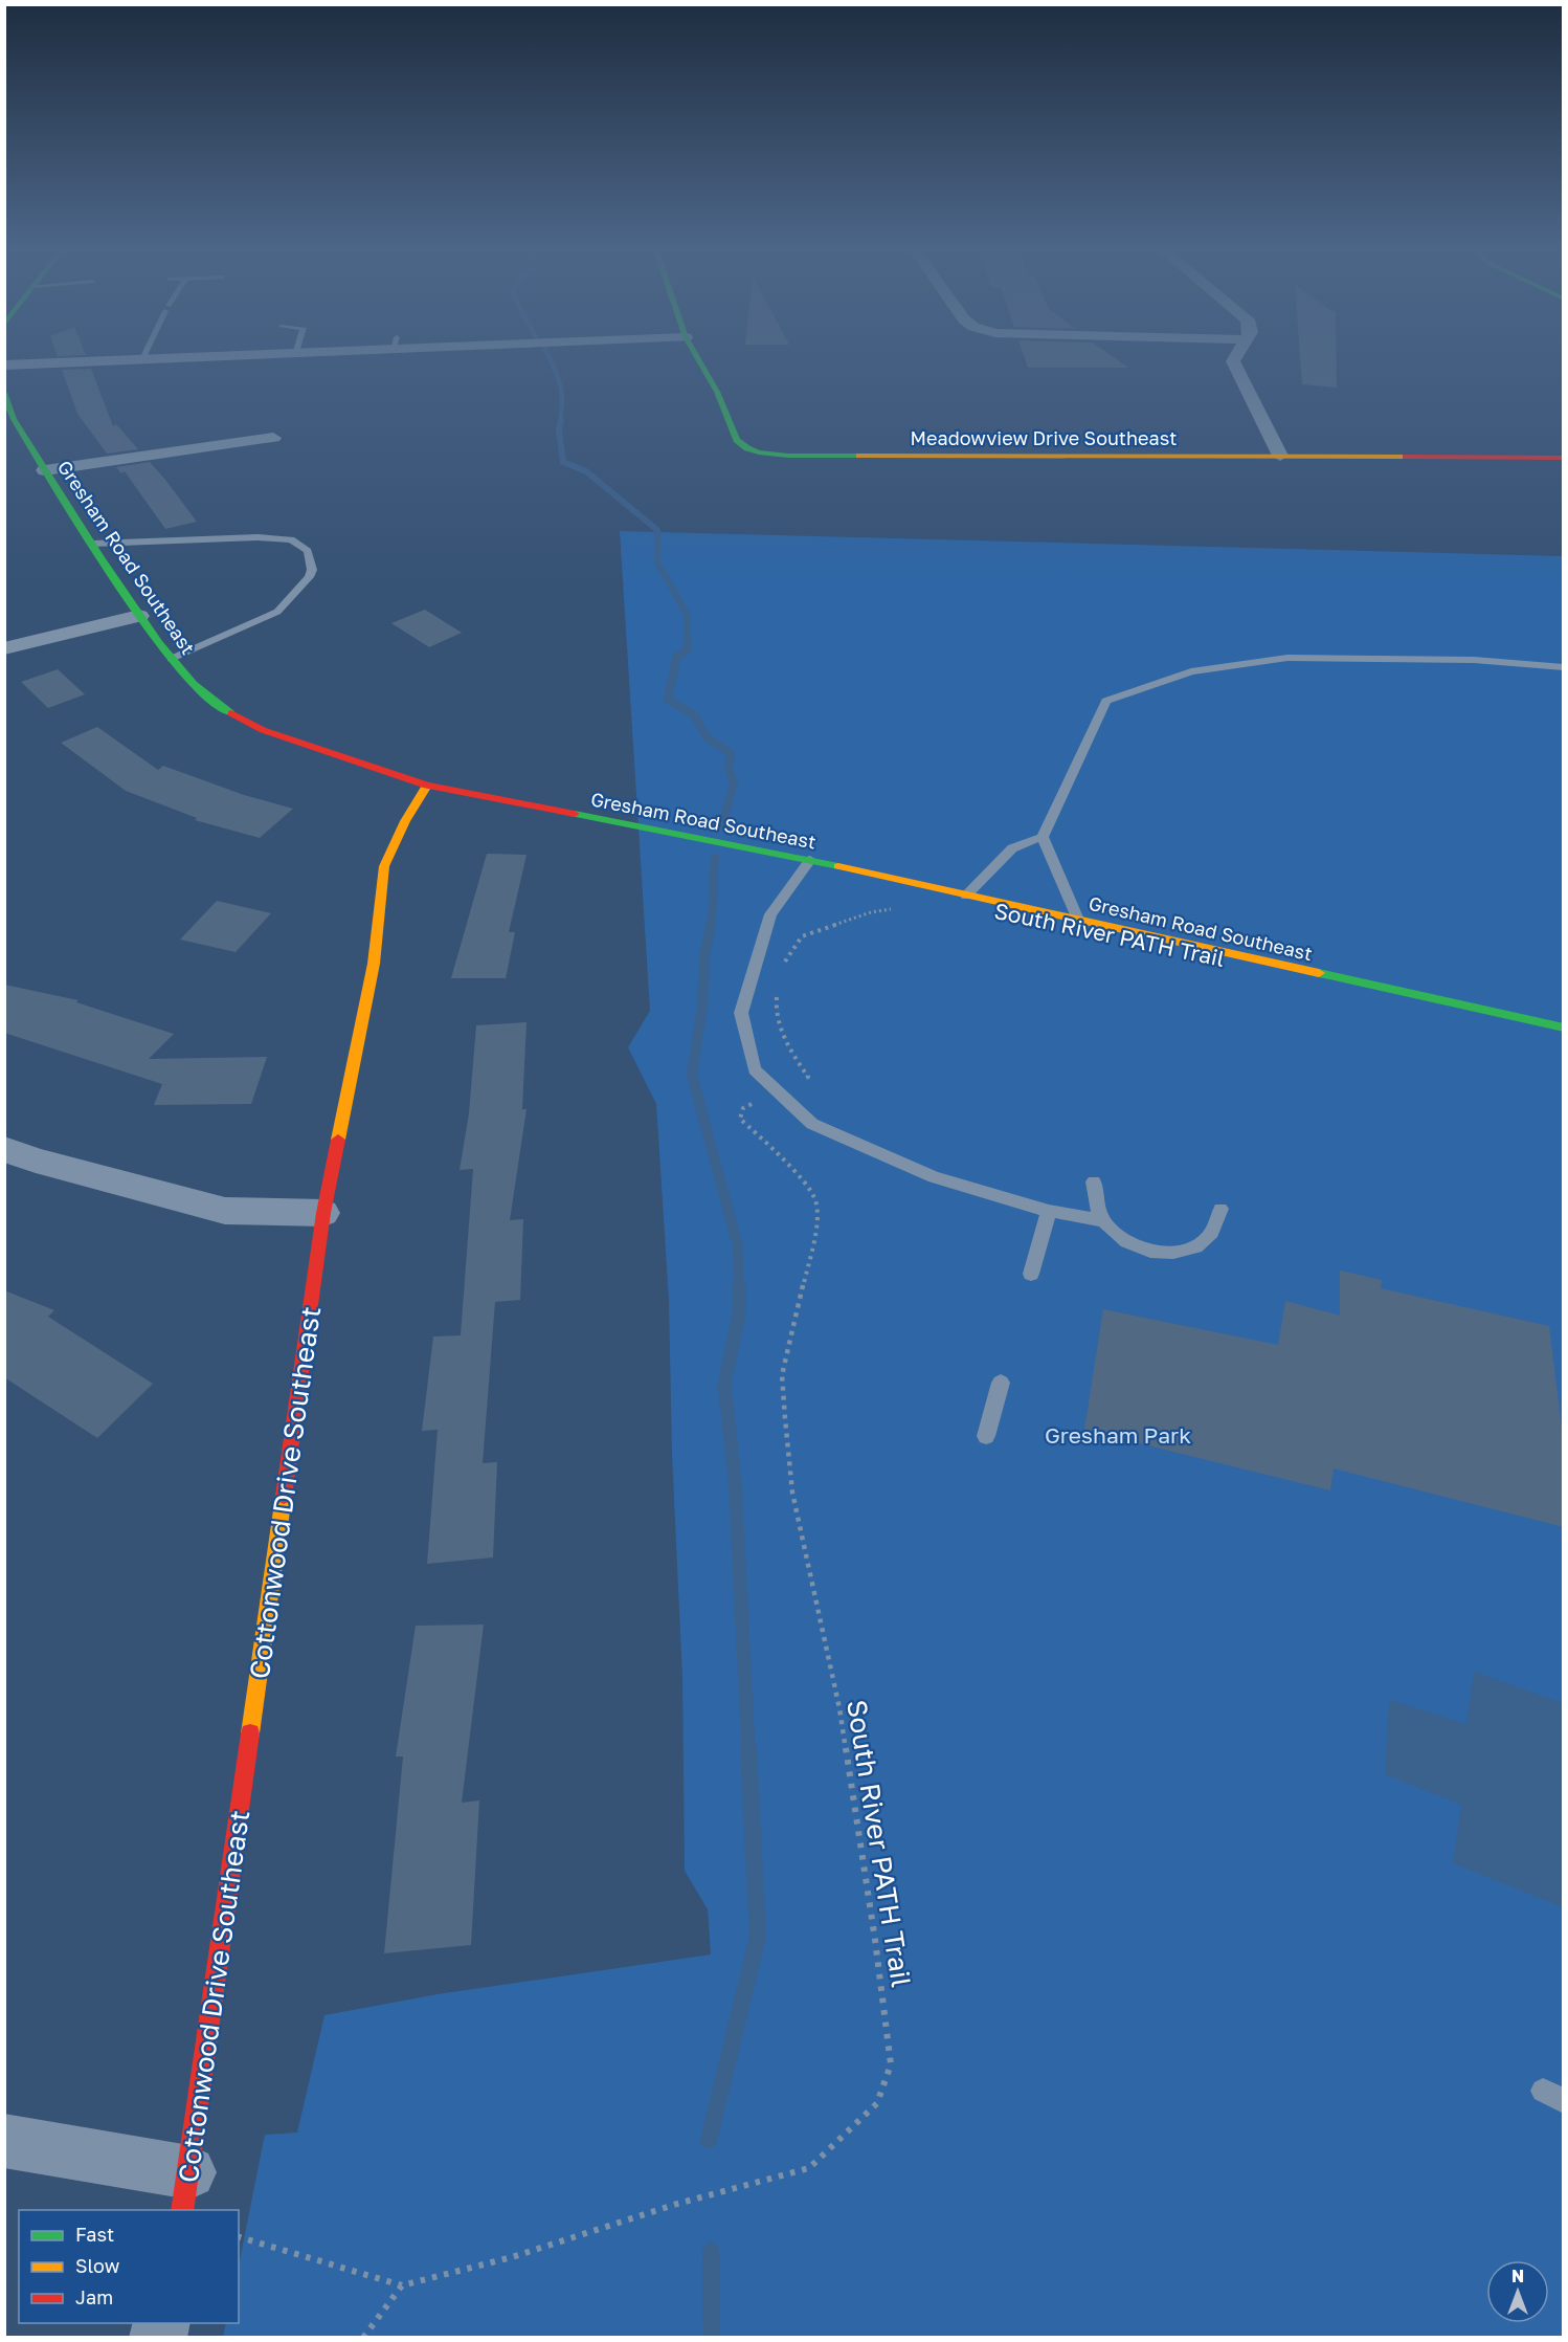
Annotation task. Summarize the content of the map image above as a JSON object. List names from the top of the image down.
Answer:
{
  "streets": {
    "street": ["Meadowview Drive Southeast", "Gresham Road Southeast", "Cottonwood Drive Southeast"],
    "path": ["South River PATH Trail"]
  },
  "crossings": [
    ["Gresham Road Southeast", "Cottonwood Drive Southeast"]
  ],
  "parks": ["Gresham Park"],
  "legend": ["Fast", "Slow", "Jam"],
  "north": "top"
}
